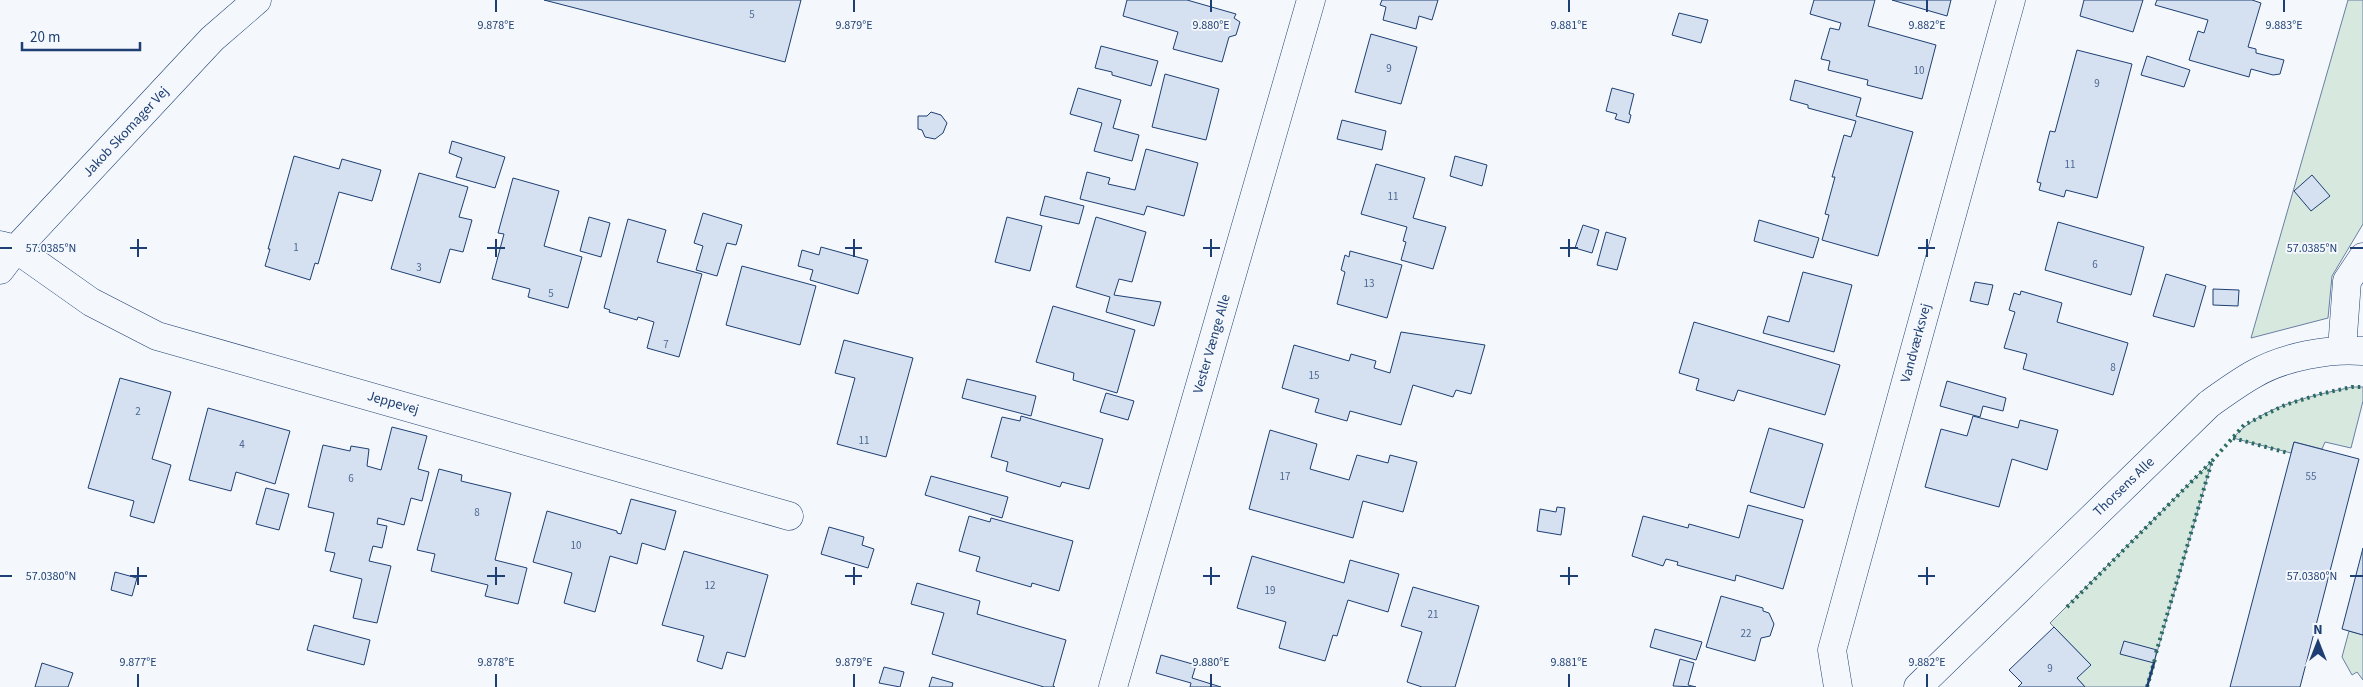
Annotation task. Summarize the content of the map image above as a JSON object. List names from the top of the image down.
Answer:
{
  "streets": {
    "street": [
      "Jakob Skomager Vej",
      "Vandværksvej",
      "Vester Vænge Alle",
      "Jeppevej",
      "Thorsens Alle"
    ]
  },
  "crossings": [
    ["Jakob Skomager Vej", "Jeppevej"]
  ],
  "house_numbers": [
    "5",
    "9",
    "10",
    "9",
    "11",
    "11",
    "1",
    "6",
    "3",
    "13",
    "5",
    "7",
    "8",
    "15",
    "2",
    "11",
    "4",
    "17",
    "55",
    "6",
    "8",
    "10",
    "12",
    "19",
    "21",
    "22",
    "9"
  ],
  "scale_bar": "20 m",
  "north": "top",
  "coordinates": [
    "9.878°E",
    "9.879°E",
    "9.880°E",
    "9.881°E",
    "9.882°E",
    "9.883°E",
    "57.0385°N",
    "57.0380°N",
    "9.877°E"
  ]
}
